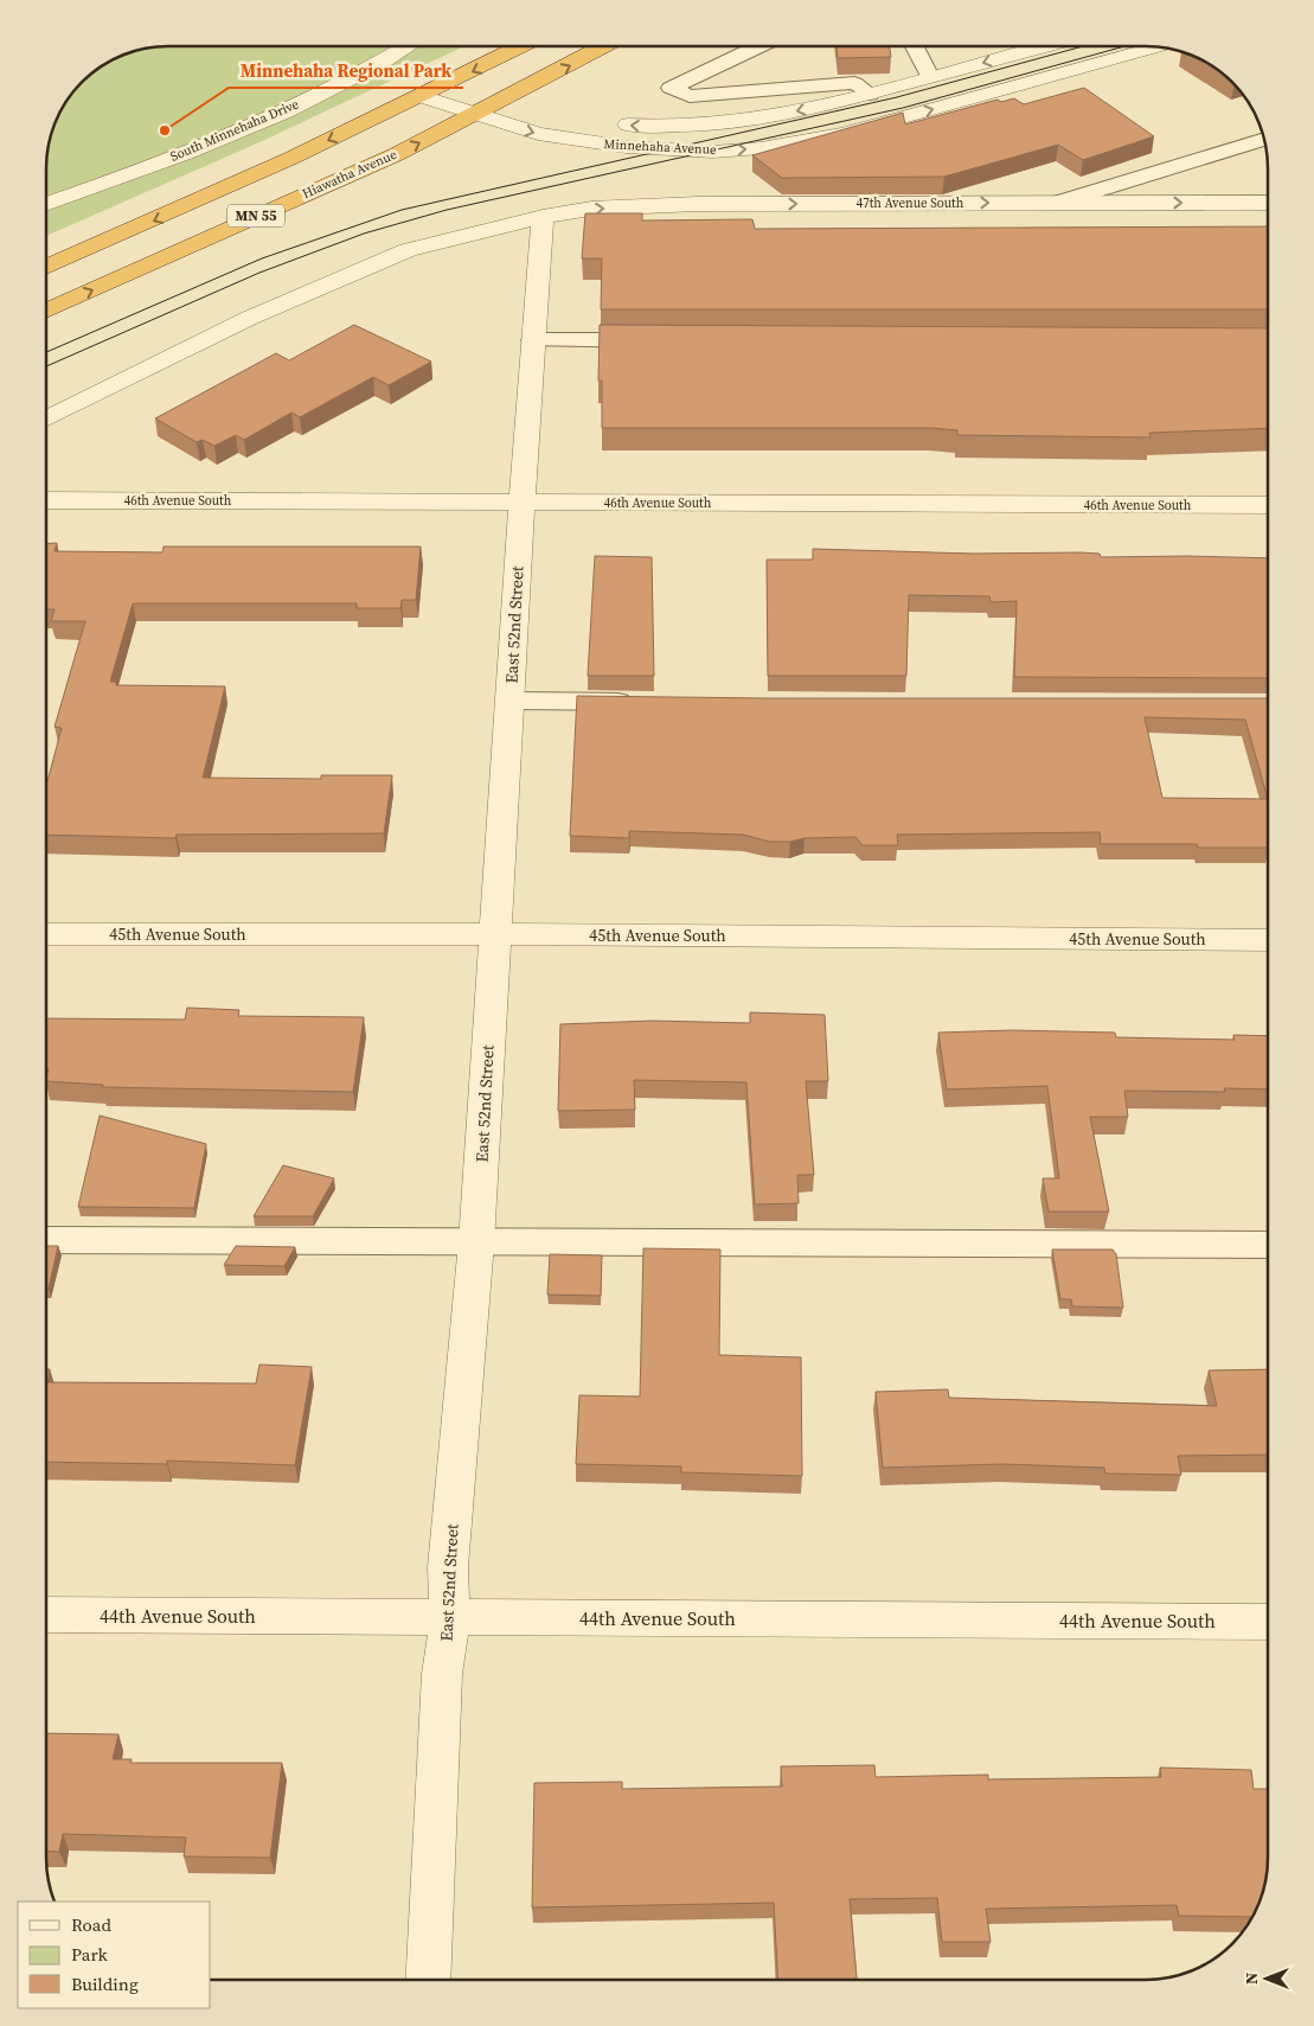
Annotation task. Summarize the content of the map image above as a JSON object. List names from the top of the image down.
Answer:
{
  "streets": {
    "highway": ["Hiawatha Avenue", "MN 55"],
    "street": [
      "South Minnehaha Drive",
      "Minnehaha Avenue",
      "47th Avenue South",
      "46th Avenue South",
      "East 52nd Street",
      "45th Avenue South",
      "44th Avenue South"
    ]
  },
  "crossings": [
    ["Minnehaha Avenue", "Hiawatha Avenue"],
    ["Minnehaha Avenue", "MN 55"],
    ["47th Avenue South", "East 52nd Street"],
    ["46th Avenue South", "East 52nd Street"],
    ["East 52nd Street", "45th Avenue South"],
    ["East 52nd Street", "44th Avenue South"]
  ],
  "one_way": ["47th Avenue South"],
  "places": ["Minnehaha Regional Park"],
  "legend": ["Road", "Park", "Building"],
  "north": "left"
}
